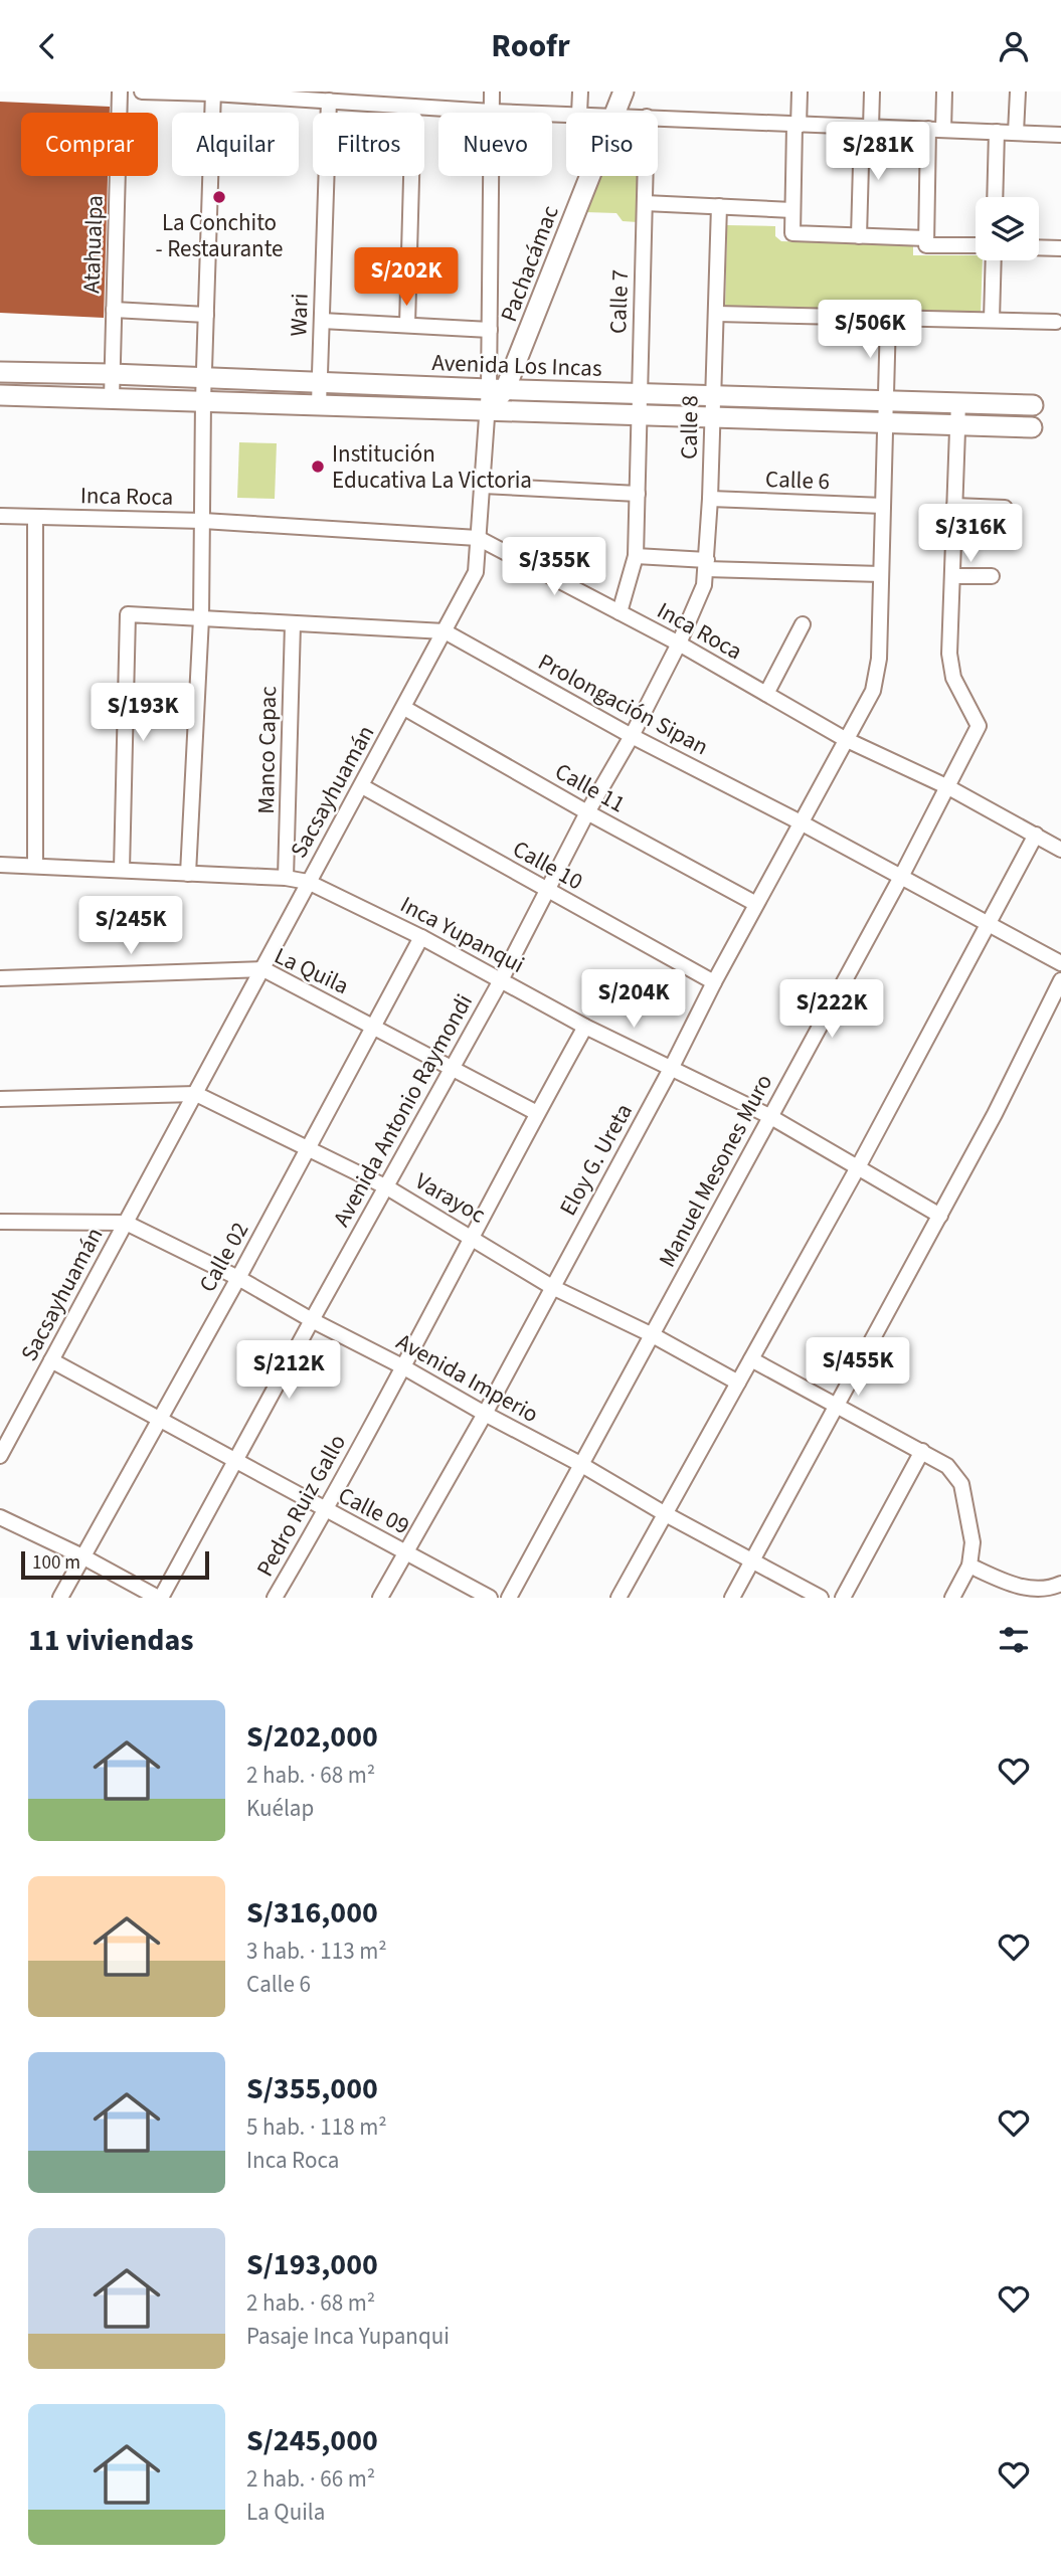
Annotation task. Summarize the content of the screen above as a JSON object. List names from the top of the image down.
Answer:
{
  "streets": {
    "street": [
      "Atahualpa",
      "Pachacámac",
      "Calle 7",
      "Wari",
      "Avenida Los Incas",
      "Calle 8",
      "Calle 6",
      "Inca Roca",
      "Prolongación Sipan",
      "Manco Capac",
      "Calle 11",
      "Sacsayhuamán",
      "Calle 10",
      "Inca Yupanqui",
      "La Quila",
      "Avenida Antonio Raymondi",
      "Eloy G. Ureta",
      "Manuel Mesones Muro",
      "Varayoc",
      "Calle 02",
      "Avenida Imperio",
      "Pedro Ruiz Gallo",
      "Calle 09"
    ]
  },
  "crossings": [
    ["Atahualpa", "Avenida Los Incas"],
    ["Pachacámac", "Avenida Los Incas"],
    ["Pachacámac", "Sacsayhuamán"],
    ["Calle 7", "Avenida Los Incas"],
    ["Calle 7", "Inca Roca"],
    ["Wari", "Avenida Los Incas"],
    ["Avenida Los Incas", "Calle 8"],
    ["Avenida Los Incas", "Sacsayhuamán"],
    ["Avenida Los Incas", "Eloy G. Ureta"],
    ["Calle 8", "Calle 6"],
    ["Calle 8", "Inca Roca"],
    ["Calle 8", "Avenida Antonio Raymondi"],
    ["Calle 6", "Eloy G. Ureta"],
    ["Inca Roca", "Sacsayhuamán"],
    ["Inca Roca", "Avenida Antonio Raymondi"],
    ["Inca Roca", "Eloy G. Ureta"],
    ["Inca Roca", "Manuel Mesones Muro"],
    ["Prolongación Sipan", "Manco Capac"],
    ["Prolongación Sipan", "Sacsayhuamán"],
    ["Prolongación Sipan", "Inca Yupanqui"],
    ["Prolongación Sipan", "Avenida Antonio Raymondi"],
    ["Prolongación Sipan", "Eloy G. Ureta"],
    ["Prolongación Sipan", "Manuel Mesones Muro"],
    ["Manco Capac", "Inca Yupanqui"],
    ["Calle 11", "Sacsayhuamán"],
    ["Calle 11", "Avenida Antonio Raymondi"],
    ["Calle 11", "Eloy G. Ureta"],
    ["Sacsayhuamán", "Calle 10"],
    ["Sacsayhuamán", "Inca Yupanqui"],
    ["Sacsayhuamán", "La Quila"],
    ["Sacsayhuamán", "Varayoc"],
    ["Sacsayhuamán", "Avenida Imperio"],
    ["Sacsayhuamán", "Calle 09"],
    ["Calle 10", "Avenida Antonio Raymondi"],
    ["Calle 10", "Eloy G. Ureta"],
    ["Inca Yupanqui", "Avenida Antonio Raymondi"],
    ["Inca Yupanqui", "Eloy G. Ureta"],
    ["Inca Yupanqui", "Manuel Mesones Muro"],
    ["Inca Yupanqui", "Calle 02"],
    ["Inca Yupanqui", "Pedro Ruiz Gallo"],
    ["La Quila", "Avenida Antonio Raymondi"],
    ["La Quila", "Calle 02"],
    ["La Quila", "Pedro Ruiz Gallo"],
    ["Avenida Antonio Raymondi", "Varayoc"],
    ["Avenida Antonio Raymondi", "Avenida Imperio"],
    ["Avenida Antonio Raymondi", "Calle 09"],
    ["Eloy G. Ureta", "Varayoc"],
    ["Eloy G. Ureta", "Avenida Imperio"],
    ["Eloy G. Ureta", "Calle 09"],
    ["Manuel Mesones Muro", "Varayoc"],
    ["Manuel Mesones Muro", "Avenida Imperio"],
    ["Varayoc", "Calle 02"],
    ["Varayoc", "Pedro Ruiz Gallo"],
    ["Calle 02", "Avenida Imperio"],
    ["Calle 02", "Calle 09"],
    ["Avenida Imperio", "Pedro Ruiz Gallo"],
    ["Pedro Ruiz Gallo", "Calle 09"]
  ],
  "places": ["La Conchito - Restaurante", "Institución Educativa La Victoria"],
  "scale_bar": "100 m",
  "page": {
    "header": "Roofr",
    "chip": [
      "Comprar",
      "Alquilar",
      "Filtros",
      "Nuevo",
      "Piso"
    ],
    "price": [
      "S/281K",
      "S/202K",
      "S/506K",
      "S/316K",
      "S/355K",
      "S/193K",
      "S/245K",
      "S/204K",
      "S/222K",
      "S/455K",
      "S/212K"
    ],
    "scale": "100 m",
    "heading": "11 viviendas",
    "list": [
      {
        "name": "S/202,000",
        "note": "2 hab. · 68 m² · Kuélap"
      },
      {
        "name": "S/316,000",
        "note": "3 hab. · 113 m² · Calle 6"
      },
      {
        "name": "S/355,000",
        "note": "5 hab. · 118 m² · Inca Roca"
      },
      {
        "name": "S/193,000",
        "note": "2 hab. · 68 m² · Pasaje Inca Yupanqui"
      },
      {
        "name": "S/245,000",
        "note": "2 hab. · 66 m² · La Quila"
      }
    ]
  }
}
